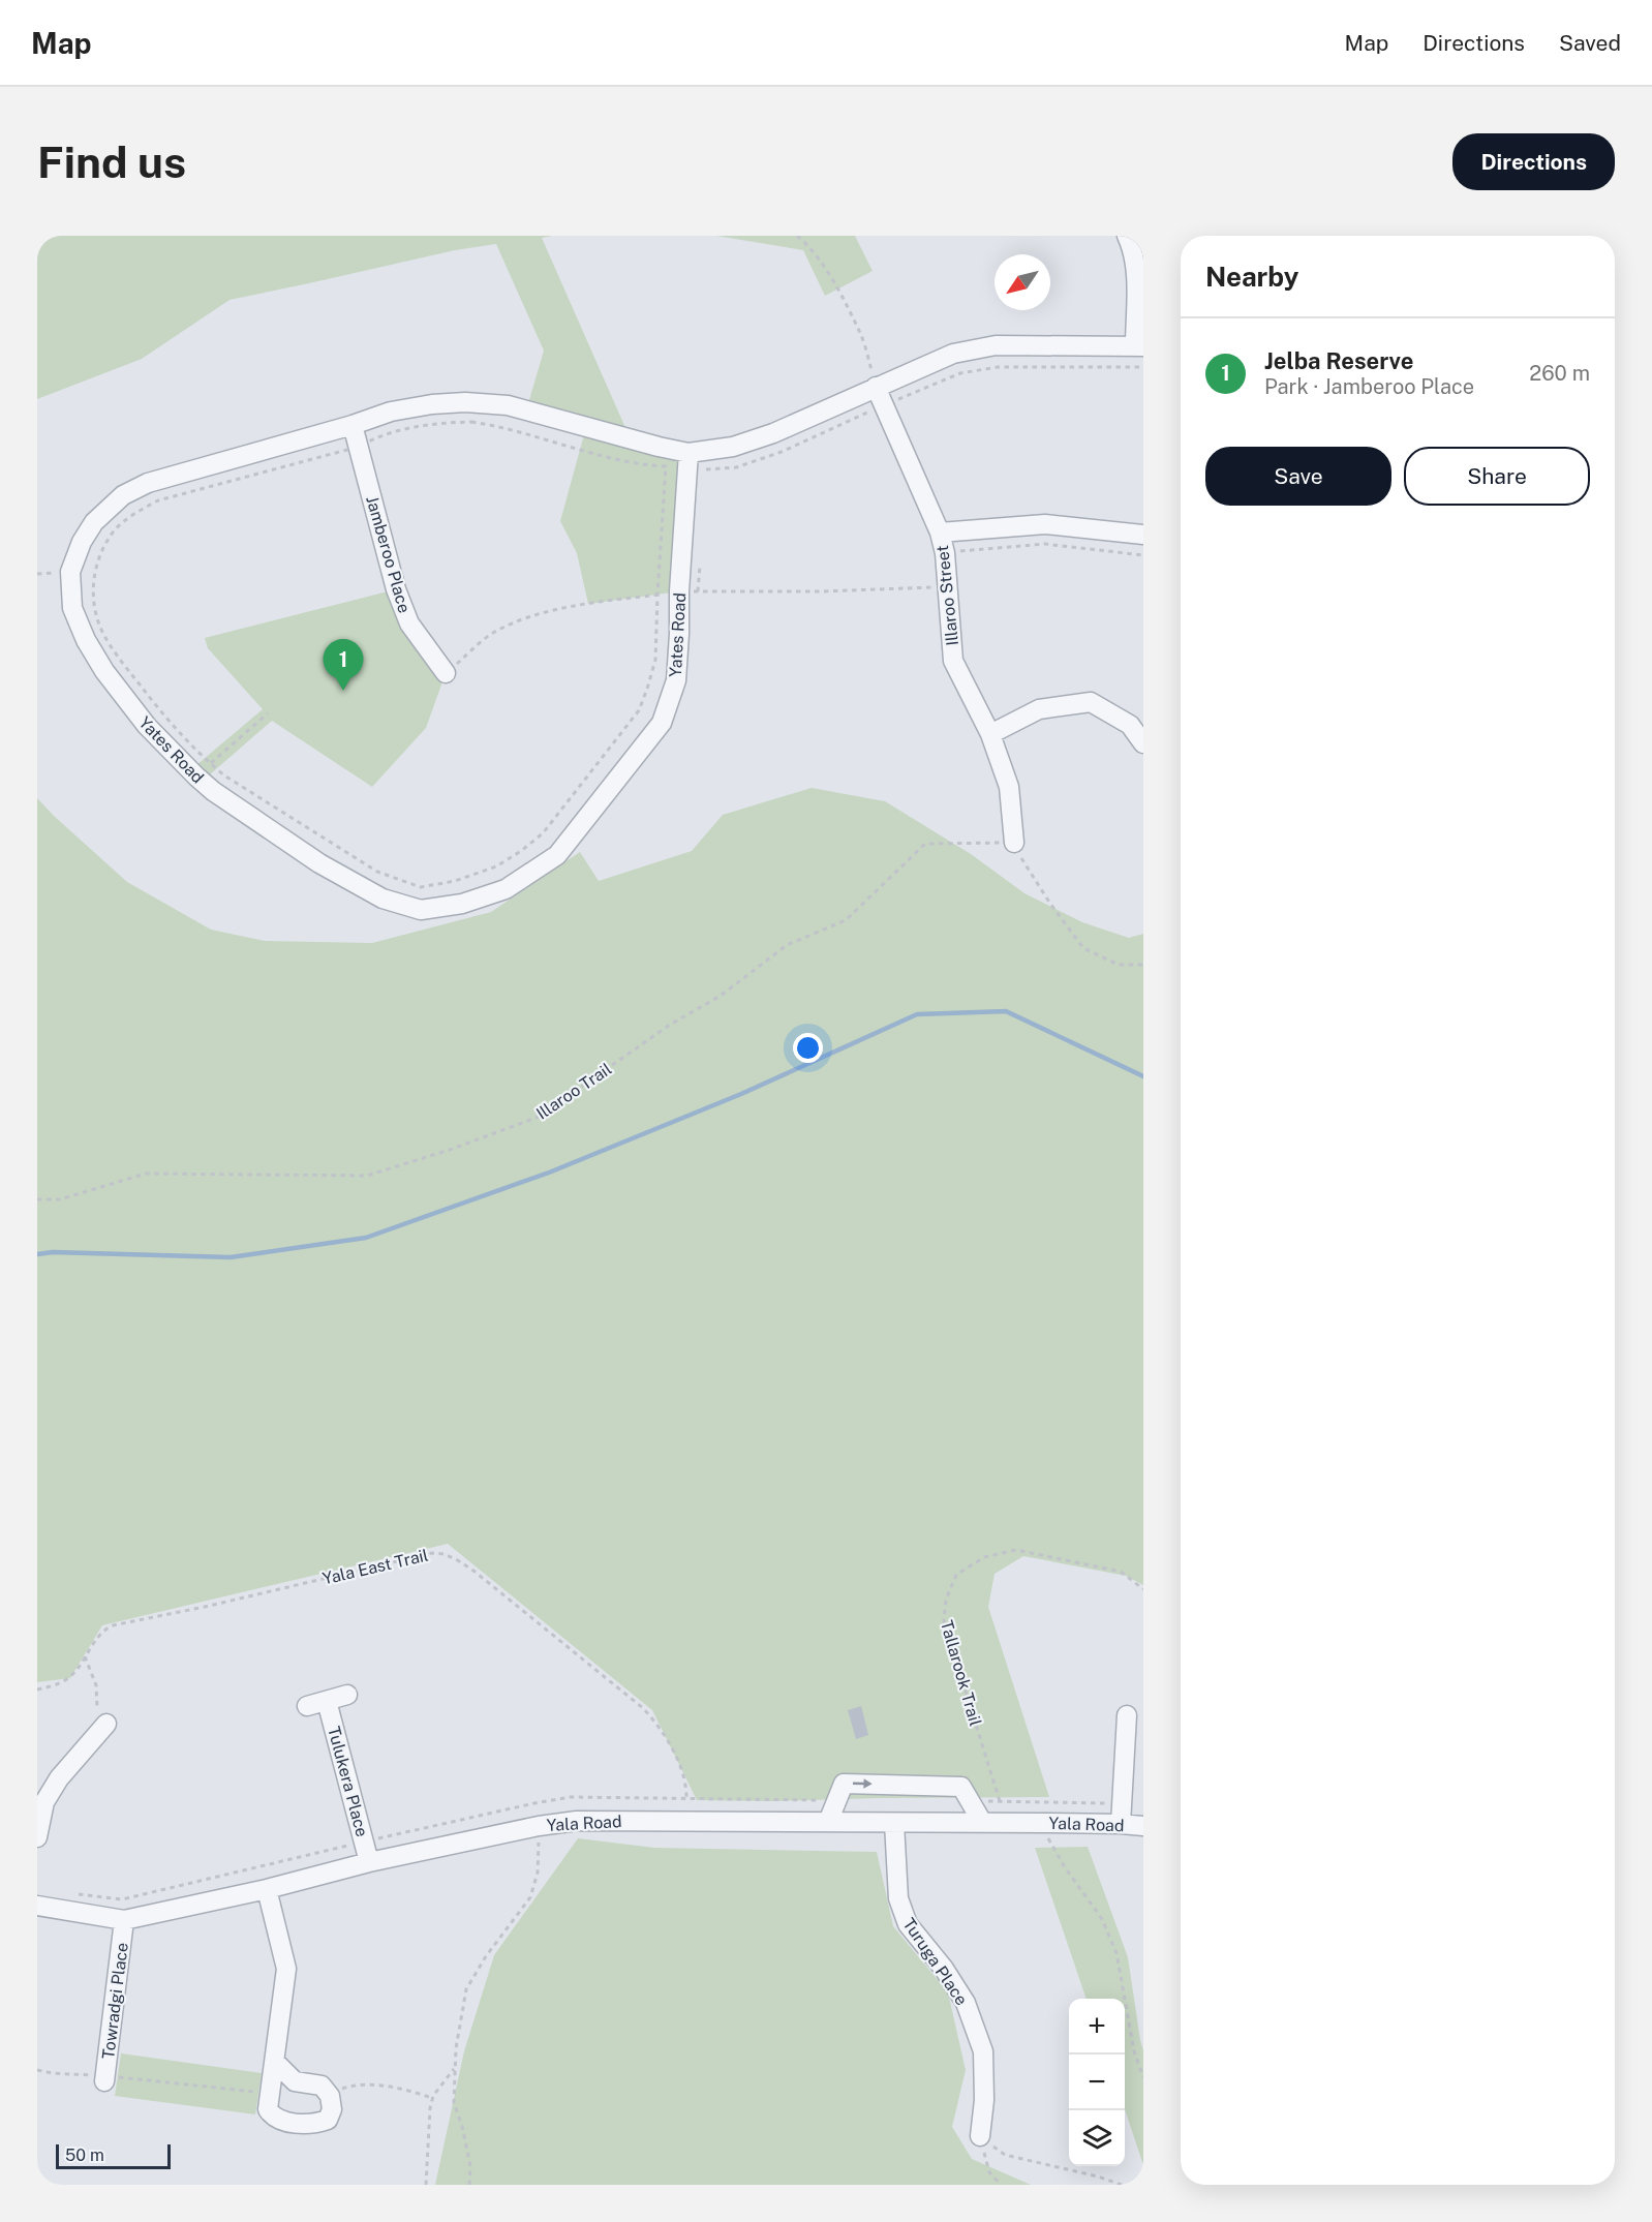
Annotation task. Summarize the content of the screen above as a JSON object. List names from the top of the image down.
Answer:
{
  "streets": {
    "street": [
      "Jamberoo Place",
      "Illaroo Street",
      "Yates Road",
      "Tulukera Place",
      "Yala Road",
      "Turuga Place",
      "Towradgi Place"
    ],
    "path": ["Illaroo Trail", "Yala East Trail", "Tallarook Trail"]
  },
  "crossings": [
    ["Jamberoo Place", "Yates Road"],
    ["Illaroo Street", "Yates Road"],
    ["Illaroo Street", "Illaroo Trail"],
    ["Yala East Trail", "Yala Road"],
    ["Tallarook Trail", "Yala Road"],
    ["Tulukera Place", "Yala Road"],
    ["Yala Road", "Turuga Place"],
    ["Yala Road", "Towradgi Place"]
  ],
  "scale_bar": "50 m",
  "north": "bottom left",
  "page": {
    "header": "Map",
    "nav": ["Map", "Directions", "Saved"],
    "buttons": [
      "Directions",
      ["Save", "Share"]
    ],
    "title": "Find us",
    "heading": "Nearby",
    "list": [
      {
        "mark": "1",
        "name": "Jelba Reserve",
        "note": "Park · Jamberoo Place",
        "value": "260 m"
      }
    ],
    "pins": "1",
    "map_buttons": ["+", "−"],
    "scale": "50 m"
  }
}
